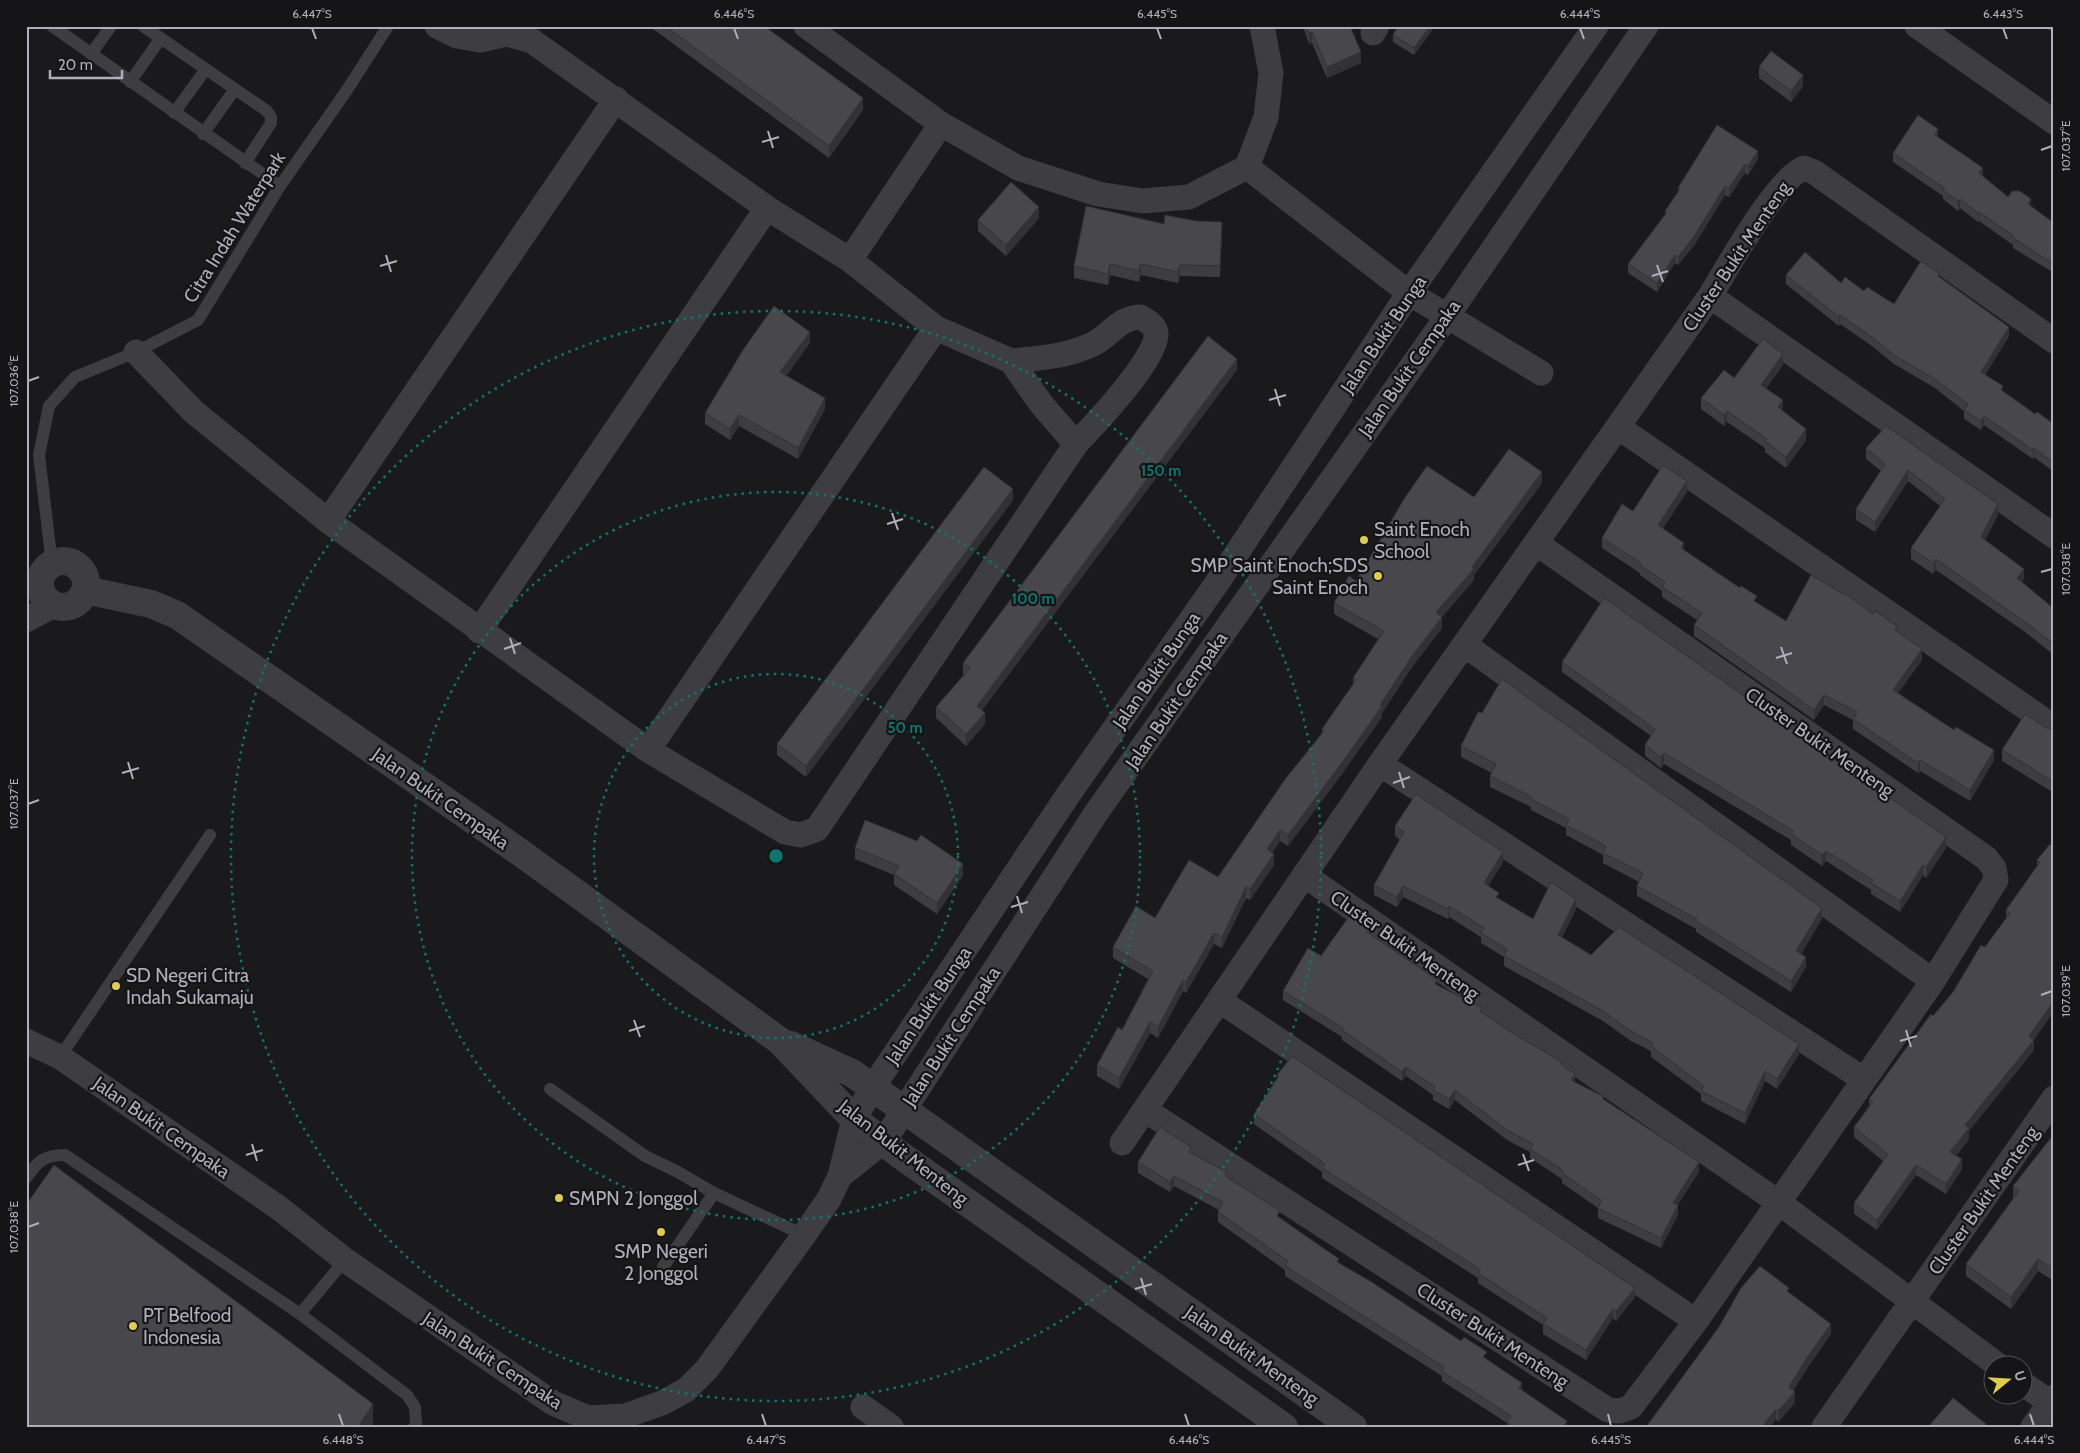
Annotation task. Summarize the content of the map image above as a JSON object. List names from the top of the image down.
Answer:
{
  "streets": {
    "street": [
      "Cluster Bukit Menteng",
      "Jalan Bukit Bunga",
      "Jalan Bukit Cempaka",
      "Jalan Bukit Menteng"
    ],
    "lane": ["Citra Indah Waterpark"]
  },
  "crossings": [
    ["Citra Indah Waterpark", "Jalan Bukit Cempaka"],
    ["Jalan Bukit Bunga", "Jalan Bukit Cempaka"],
    ["Jalan Bukit Bunga", "Jalan Bukit Menteng"],
    ["Jalan Bukit Cempaka", "Jalan Bukit Menteng"]
  ],
  "places": [
    "Saint Enoch School",
    "SMP Saint Enoch;SDS Saint Enoch",
    "SD Negeri Citra Indah Sukamaju",
    "SMPN 2 Jonggol",
    "SMP Negeri 2 Jonggol",
    "PT Belfood Indonesia"
  ],
  "scale_bar": "20 m",
  "north": "right",
  "coordinates": [
    "6.447°S",
    "6.446°S",
    "6.445°S",
    "6.444°S",
    "6.443°S",
    "107.037°E",
    "107.036°E",
    "107.038°E",
    "107.039°E",
    "6.448°S"
  ],
  "rings": ["150 m", "100 m", "50 m"]
}
